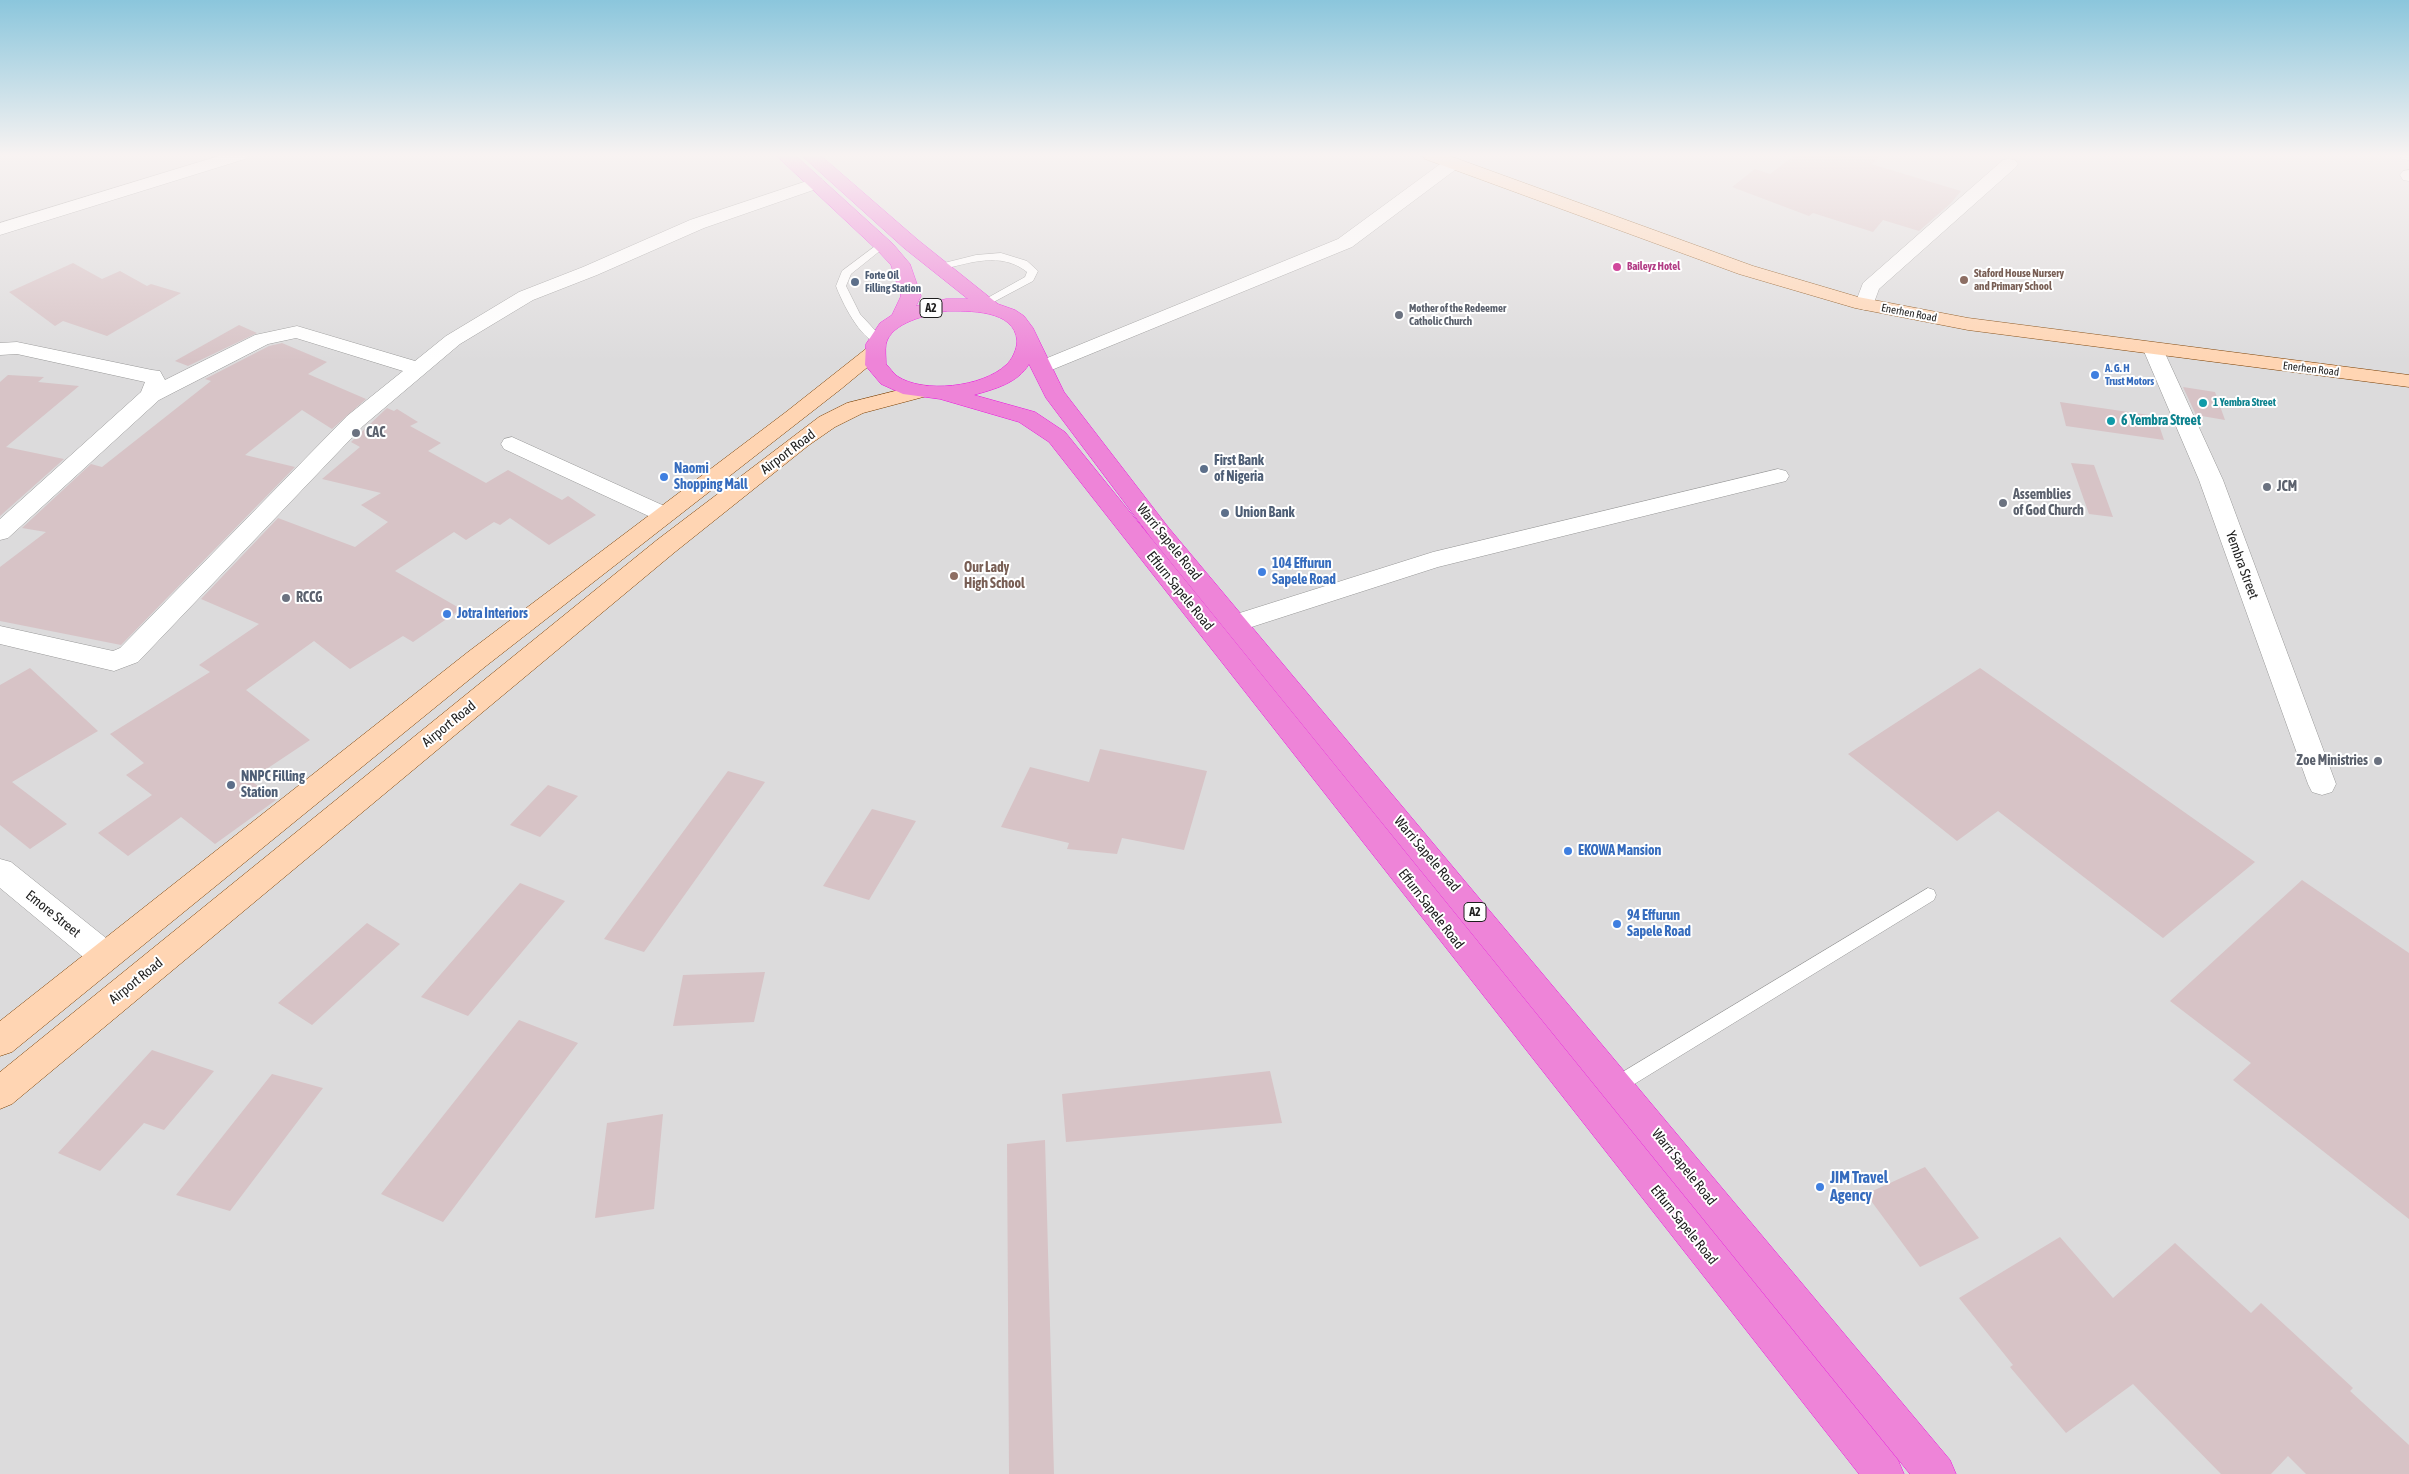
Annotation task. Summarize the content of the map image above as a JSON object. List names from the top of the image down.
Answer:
{
  "streets": {
    "highway": ["A2", "Warri Sapele Road", "Effurn Sapele Road"],
    "main road": ["Enerhen Road", "Airport Road"],
    "street": ["Yembra Street", "Emore Street"]
  },
  "crossings": [
    ["A2", "Airport Road"],
    ["A2", "Warri Sapele Road"],
    ["A2", "Effurn Sapele Road"],
    ["Enerhen Road", "Yembra Street"],
    ["Airport Road", "Effurn Sapele Road"],
    ["Airport Road", "Emore Street"]
  ],
  "places": [
    "Baileyz Hotel",
    "Staford House Nursery and Primary School",
    "Forte Oil Filling Station",
    "Mother of the Redeemer Catholic Church",
    "A. G. H Trust Motors",
    "1 Yembra Street",
    "6 Yembra Street",
    "CAC",
    "First Bank of Nigeria",
    "Naomi Shopping Mall",
    "JCM",
    "Assemblies of God Church",
    "Union Bank",
    "104 Effurun Sapele Road",
    "Our Lady High School",
    "RCCG",
    "Jotra Interiors",
    "Zoe Ministries",
    "NNPC Filling Station",
    "EKOWA Mansion",
    "94 Effurun Sapele Road",
    "JIM Travel Agency"
  ]
}
